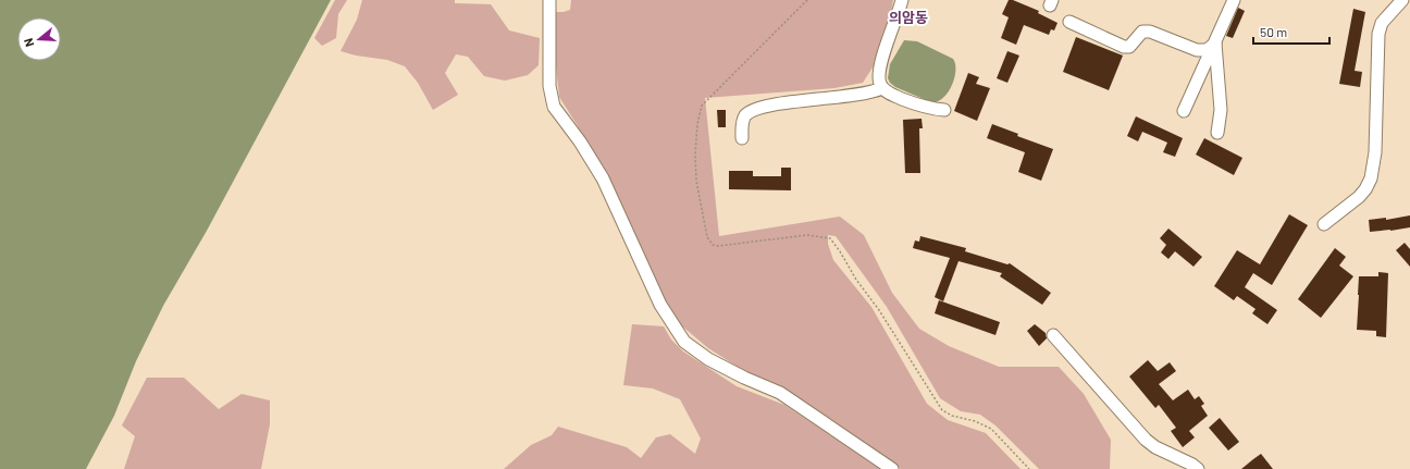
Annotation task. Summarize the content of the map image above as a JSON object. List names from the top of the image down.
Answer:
{
  "districts": ["의암동"],
  "scale_bar": "50 m",
  "north": "left"
}
